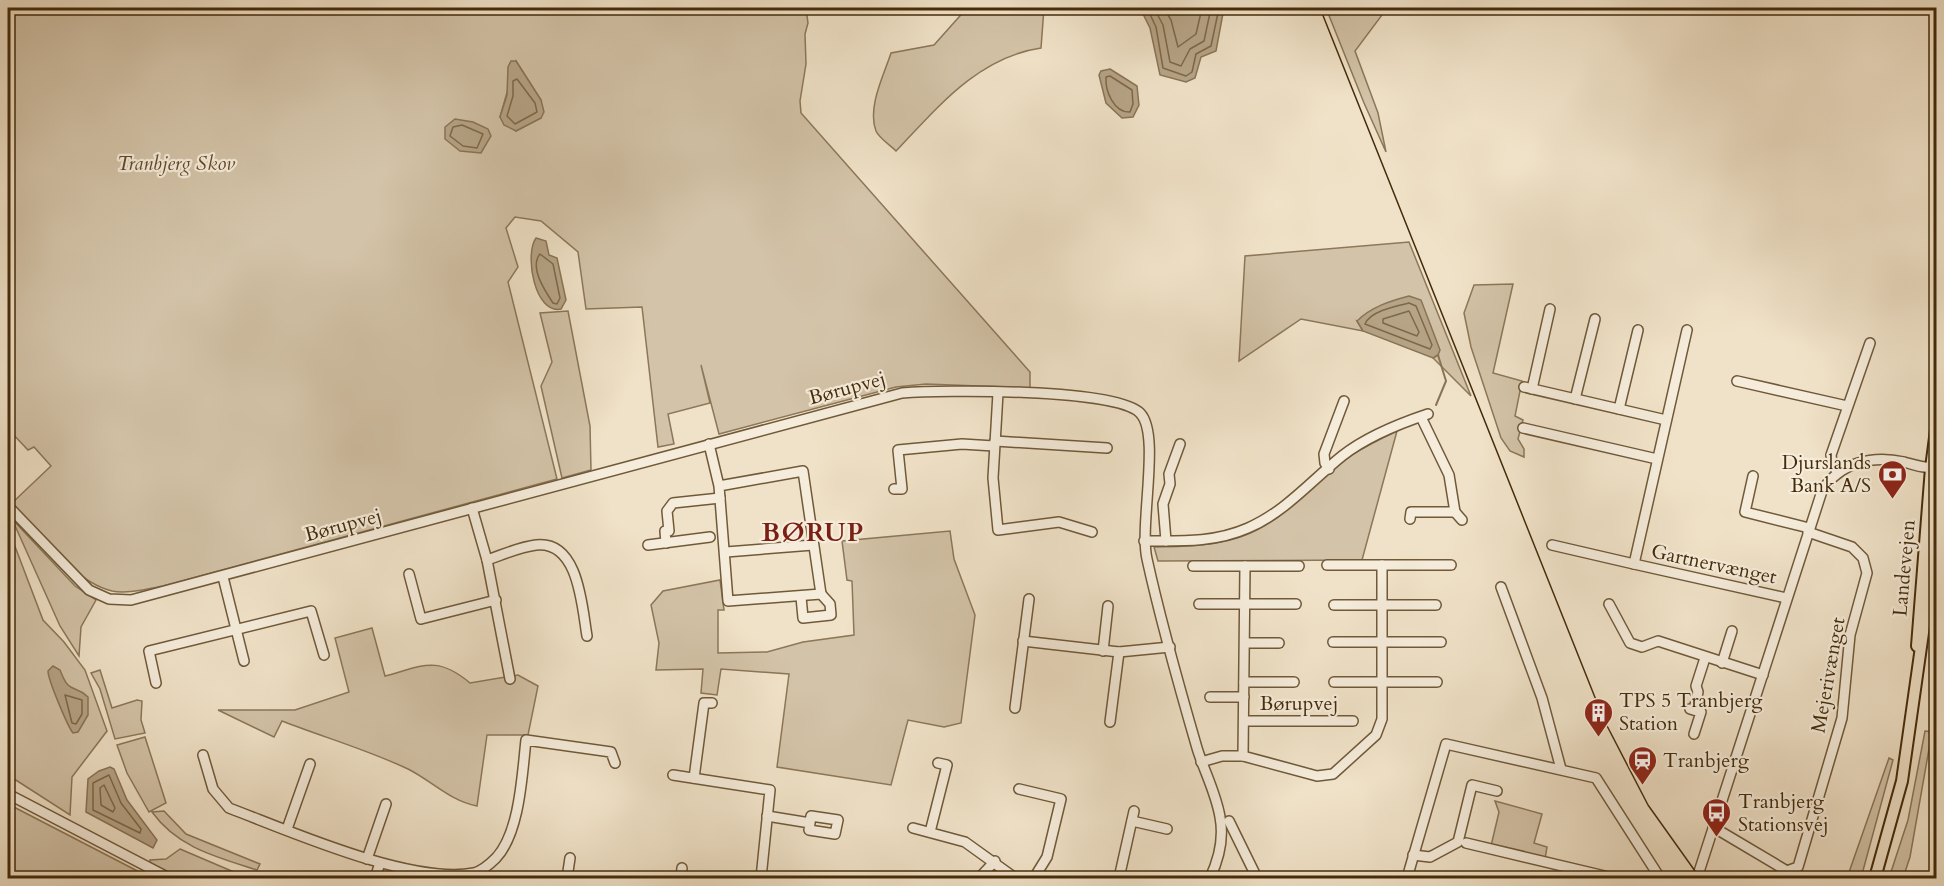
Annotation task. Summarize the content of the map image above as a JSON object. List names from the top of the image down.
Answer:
{
  "streets": {
    "main road": ["Landevejen"],
    "street": ["Børupvej", "Gartnervænget", "Mejerivænget"]
  },
  "districts": ["BØRUP"],
  "parks": ["Tranbjerg Skov"],
  "places": {
    "bank": ["Djurslands Bank A/S"],
    "building": ["TPS 5 Tranbjerg Station"],
    "station": ["Tranbjerg"],
    "bus stop": ["Tranbjerg Stationsvej"]
  }
}
